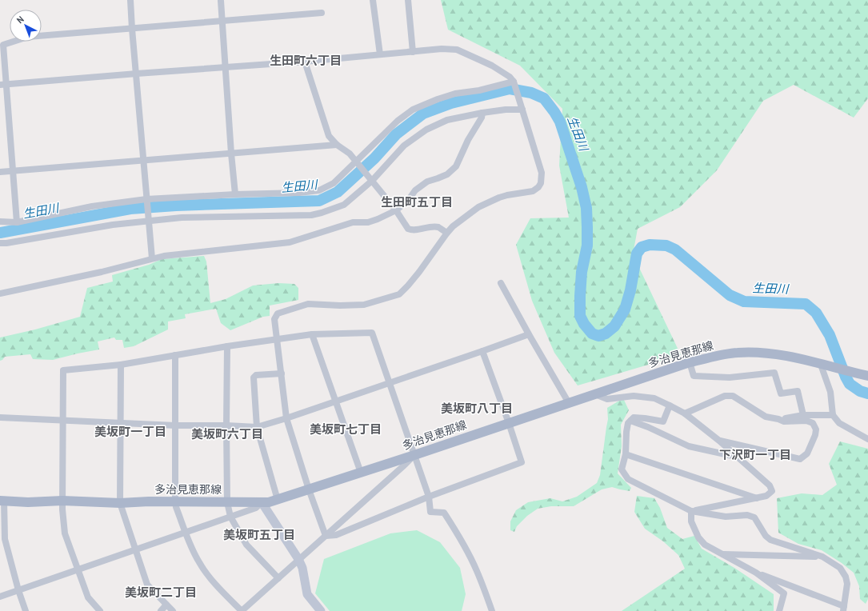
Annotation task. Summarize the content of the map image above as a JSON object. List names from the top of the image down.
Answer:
{
  "streets": {
    "main road": ["多治見恵那線"]
  },
  "districts": [
    "生田町六丁目",
    "生田町五丁目",
    "美坂町八丁目",
    "美坂町七丁目",
    "美坂町一丁目",
    "美坂町六丁目",
    "下沢町一丁目",
    "美坂町五丁目",
    "美坂町二丁目"
  ],
  "water": ["生田川"],
  "north": "top left"
}
